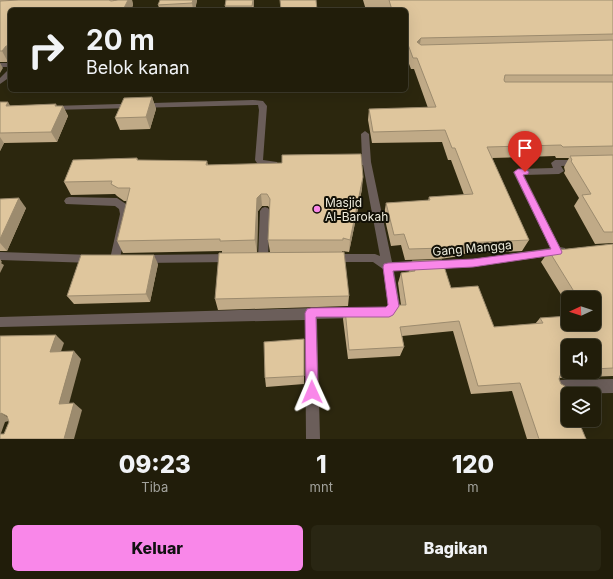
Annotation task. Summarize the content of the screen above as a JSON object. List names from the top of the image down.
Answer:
{
  "streets": {
    "street": ["Gang Mangga"]
  },
  "places": ["Masjid Al-Barokah"],
  "north": "left",
  "page": {
    "turn": ["20 m", "Belok kanan"],
    "eta": [
      "09:23",
      "Tiba",
      "1",
      "mnt",
      "120",
      "m"
    ],
    "buttons": ["Keluar", "Bagikan"]
  }
}
